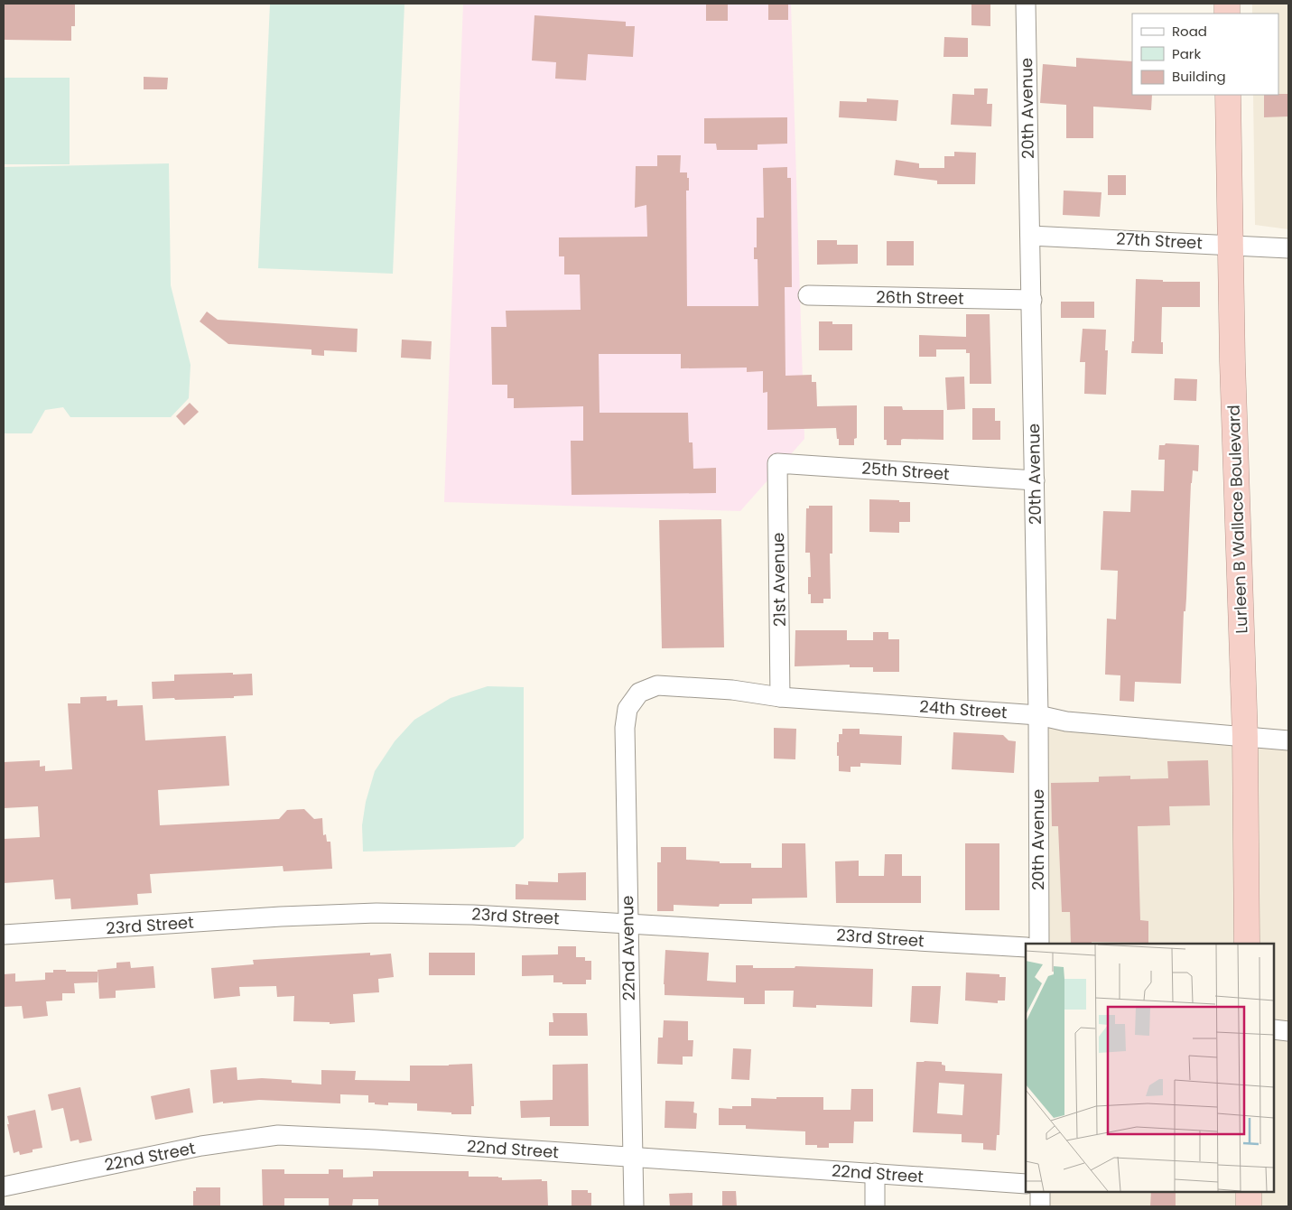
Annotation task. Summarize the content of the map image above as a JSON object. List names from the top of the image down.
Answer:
{
  "streets": {
    "highway": ["Lurleen B Wallace Boulevard"],
    "street": [
      "20th Avenue",
      "27th Street",
      "26th Street",
      "25th Street",
      "21st Avenue",
      "24th Street",
      "23rd Street",
      "22nd Avenue",
      "22nd Street"
    ]
  },
  "crossings": [
    ["20th Avenue", "27th Street"],
    ["20th Avenue", "26th Street"],
    ["20th Avenue", "25th Street"],
    ["20th Avenue", "24th Street"],
    ["27th Street", "Lurleen B Wallace Boulevard"],
    ["25th Street", "21st Avenue"],
    ["Lurleen B Wallace Boulevard", "24th Street"],
    ["21st Avenue", "24th Street"],
    ["24th Street", "22nd Avenue"],
    ["23rd Street", "22nd Avenue"],
    ["22nd Avenue", "22nd Street"]
  ],
  "legend": ["Road", "Park", "Building"]
}
